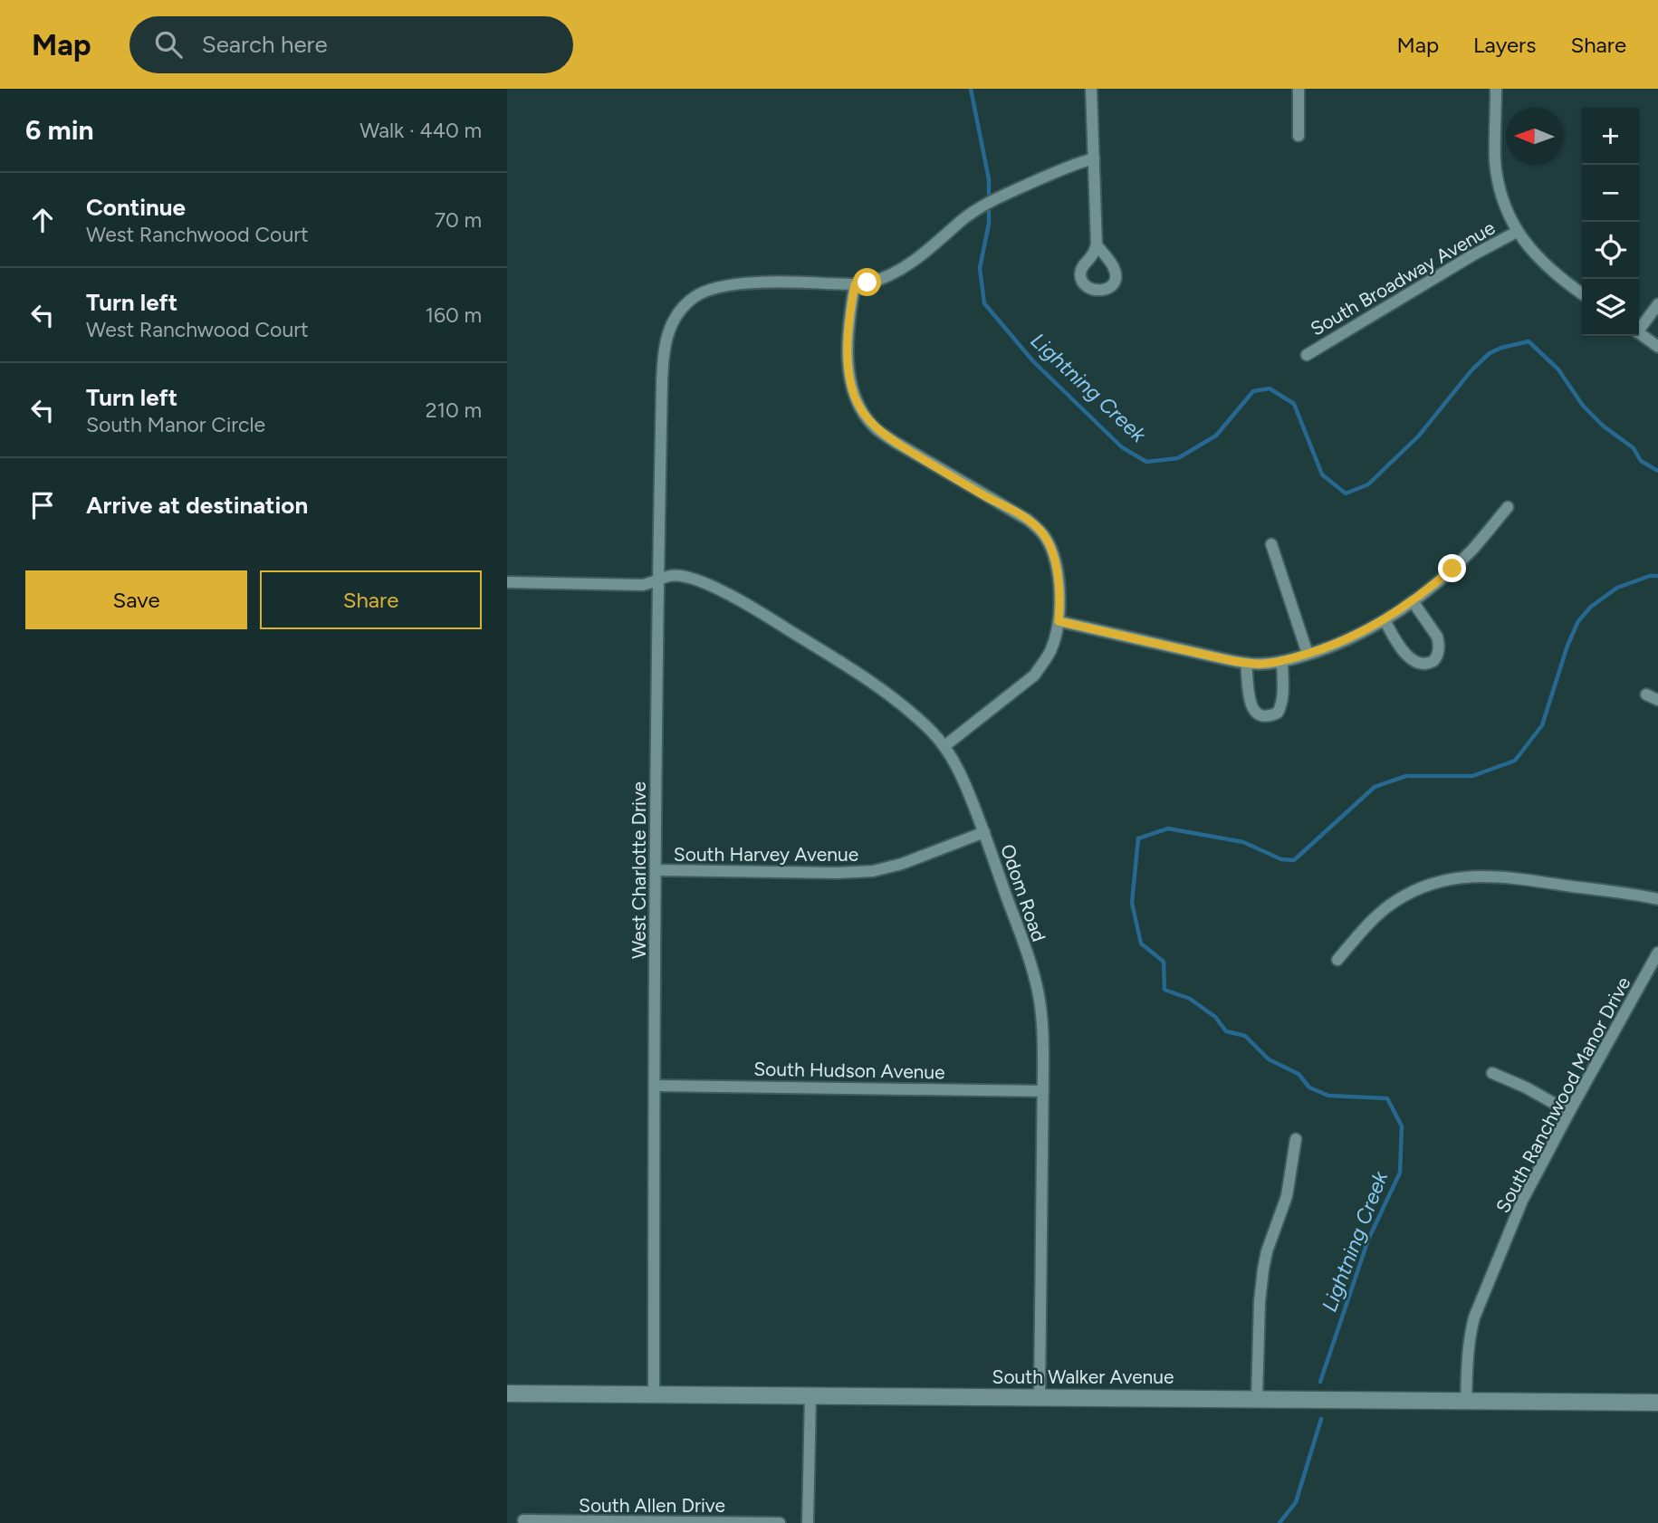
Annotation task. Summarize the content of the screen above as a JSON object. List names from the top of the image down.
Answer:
{
  "streets": {
    "main road": ["South Walker Avenue"],
    "street": [
      "South Broadway Avenue",
      "South Harvey Avenue",
      "West Charlotte Drive",
      "Odom Road",
      "South Hudson Avenue",
      "South Ranchwood Manor Drive",
      "South Allen Drive"
    ]
  },
  "crossings": [
    ["South Harvey Avenue", "West Charlotte Drive"],
    ["South Harvey Avenue", "Odom Road"],
    ["West Charlotte Drive", "Odom Road"],
    ["West Charlotte Drive", "South Hudson Avenue"],
    ["West Charlotte Drive", "South Walker Avenue"],
    ["Odom Road", "South Hudson Avenue"],
    ["Odom Road", "South Walker Avenue"],
    ["South Ranchwood Manor Drive", "South Walker Avenue"]
  ],
  "water": ["Lightning Creek"],
  "north": "left",
  "page": {
    "header": "Map",
    "search": "Search here",
    "nav": ["Map", "Layers", "Share"],
    "heading": ["6 min", "Walk · 440 m"],
    "map_buttons": ["+", "−"],
    "list": [
      ["Continue", "West Ranchwood Court", "70 m"],
      ["Turn left", "West Ranchwood Court", "160 m"],
      ["Turn left", "South Manor Circle", "210 m"],
      "Arrive at destination"
    ],
    "buttons": ["Save", "Share"]
  }
}
